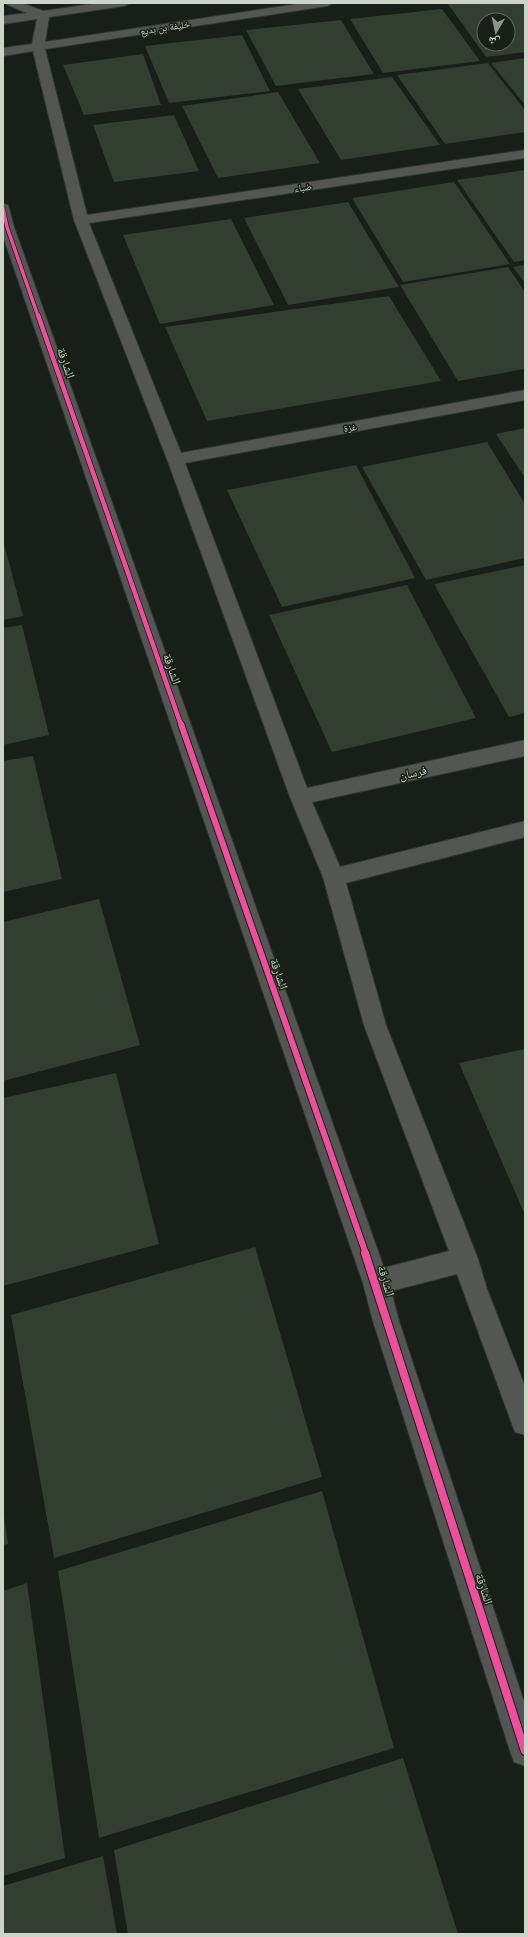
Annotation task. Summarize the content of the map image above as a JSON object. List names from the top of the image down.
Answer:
{
  "streets": {
    "street": [
      "خليفة بن بديع",
      "ضباء",
      "الشارقة",
      "غزة",
      "فرسان"
    ]
  },
  "north": "bottom"
}
